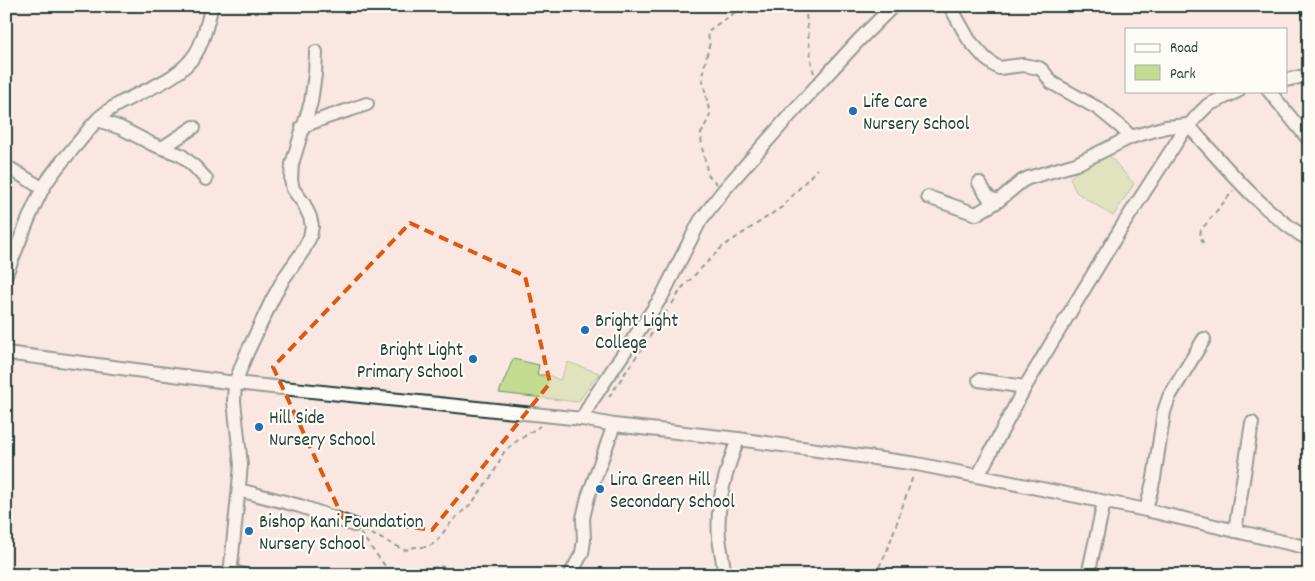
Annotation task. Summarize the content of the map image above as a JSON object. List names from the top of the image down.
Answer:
{
  "places": [
    "Life Care Nursery School",
    "Bright Light College",
    "Bright Light Primary School",
    "Hill Side Nursery School",
    "Lira Green Hill Secondary School",
    "Bishop Kani Foundation Nursery School"
  ],
  "legend": ["Road", "Park"]
}
